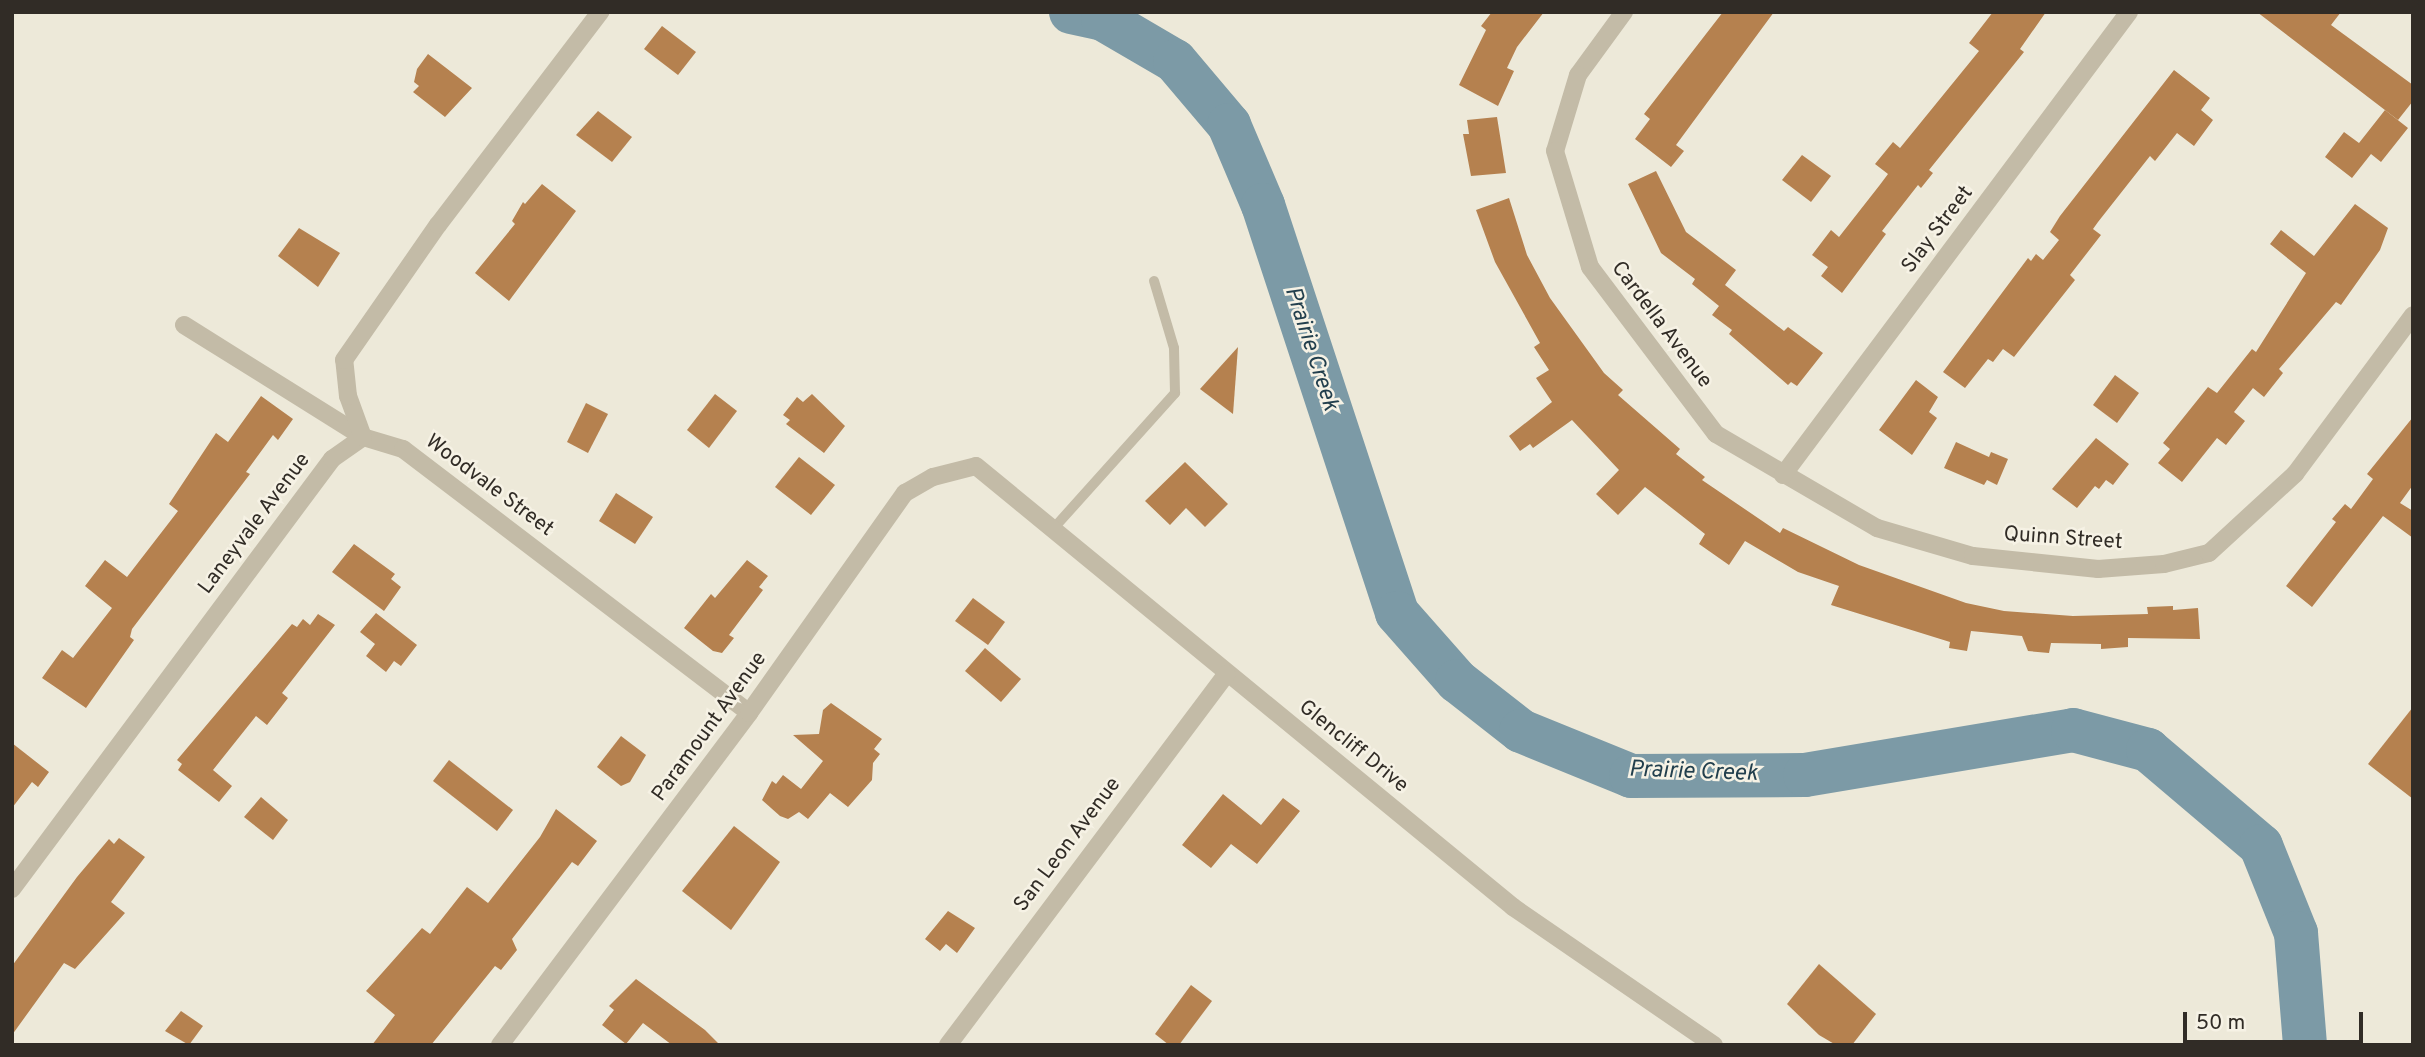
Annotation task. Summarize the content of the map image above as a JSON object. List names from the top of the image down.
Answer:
{
  "streets": {
    "street": [
      "Slay Street",
      "Cardella Avenue",
      "Woodvale Street",
      "Laneyvale Avenue",
      "Quinn Street",
      "Paramount Avenue",
      "Glencliff Drive",
      "San Leon Avenue"
    ]
  },
  "crossings": [
    ["Slay Street", "Cardella Avenue"],
    ["Slay Street", "Quinn Street"],
    ["Cardella Avenue", "Quinn Street"],
    ["Woodvale Street", "Laneyvale Avenue"],
    ["Woodvale Street", "Paramount Avenue"],
    ["Paramount Avenue", "Glencliff Drive"],
    ["Glencliff Drive", "San Leon Avenue"]
  ],
  "water": ["Prairie Creek"],
  "scale_bar": "50 m"
}
